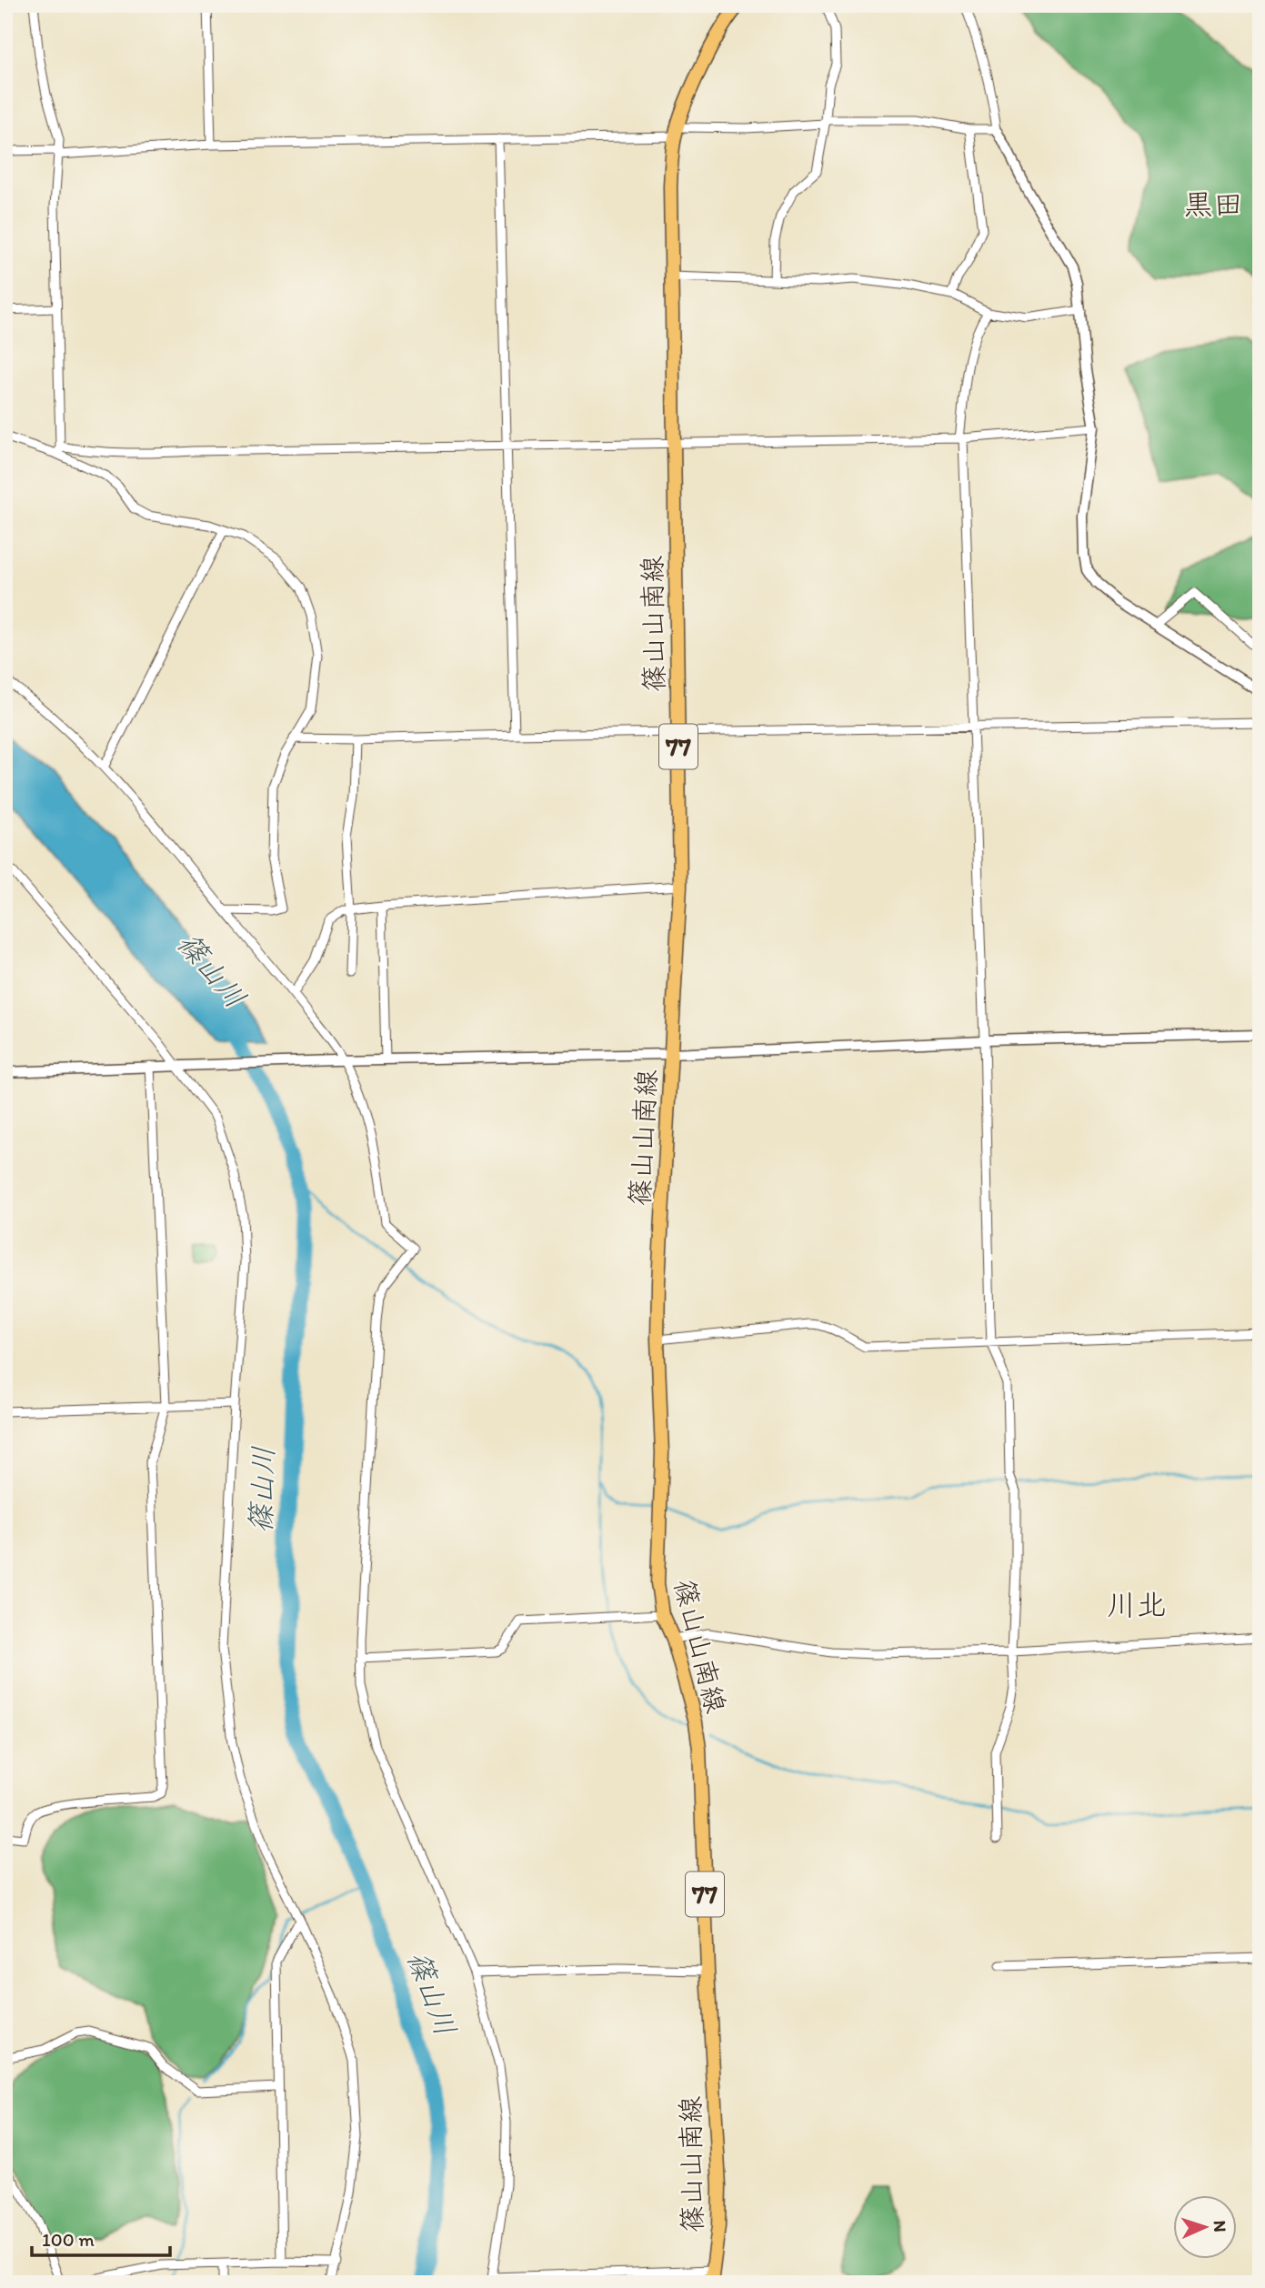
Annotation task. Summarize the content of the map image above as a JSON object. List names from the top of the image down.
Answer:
{
  "streets": {
    "main road": ["篠山山南線", "77"]
  },
  "districts": ["黒田", "川北"],
  "water": ["篠山川"],
  "scale_bar": "100 m",
  "north": "right"
}
